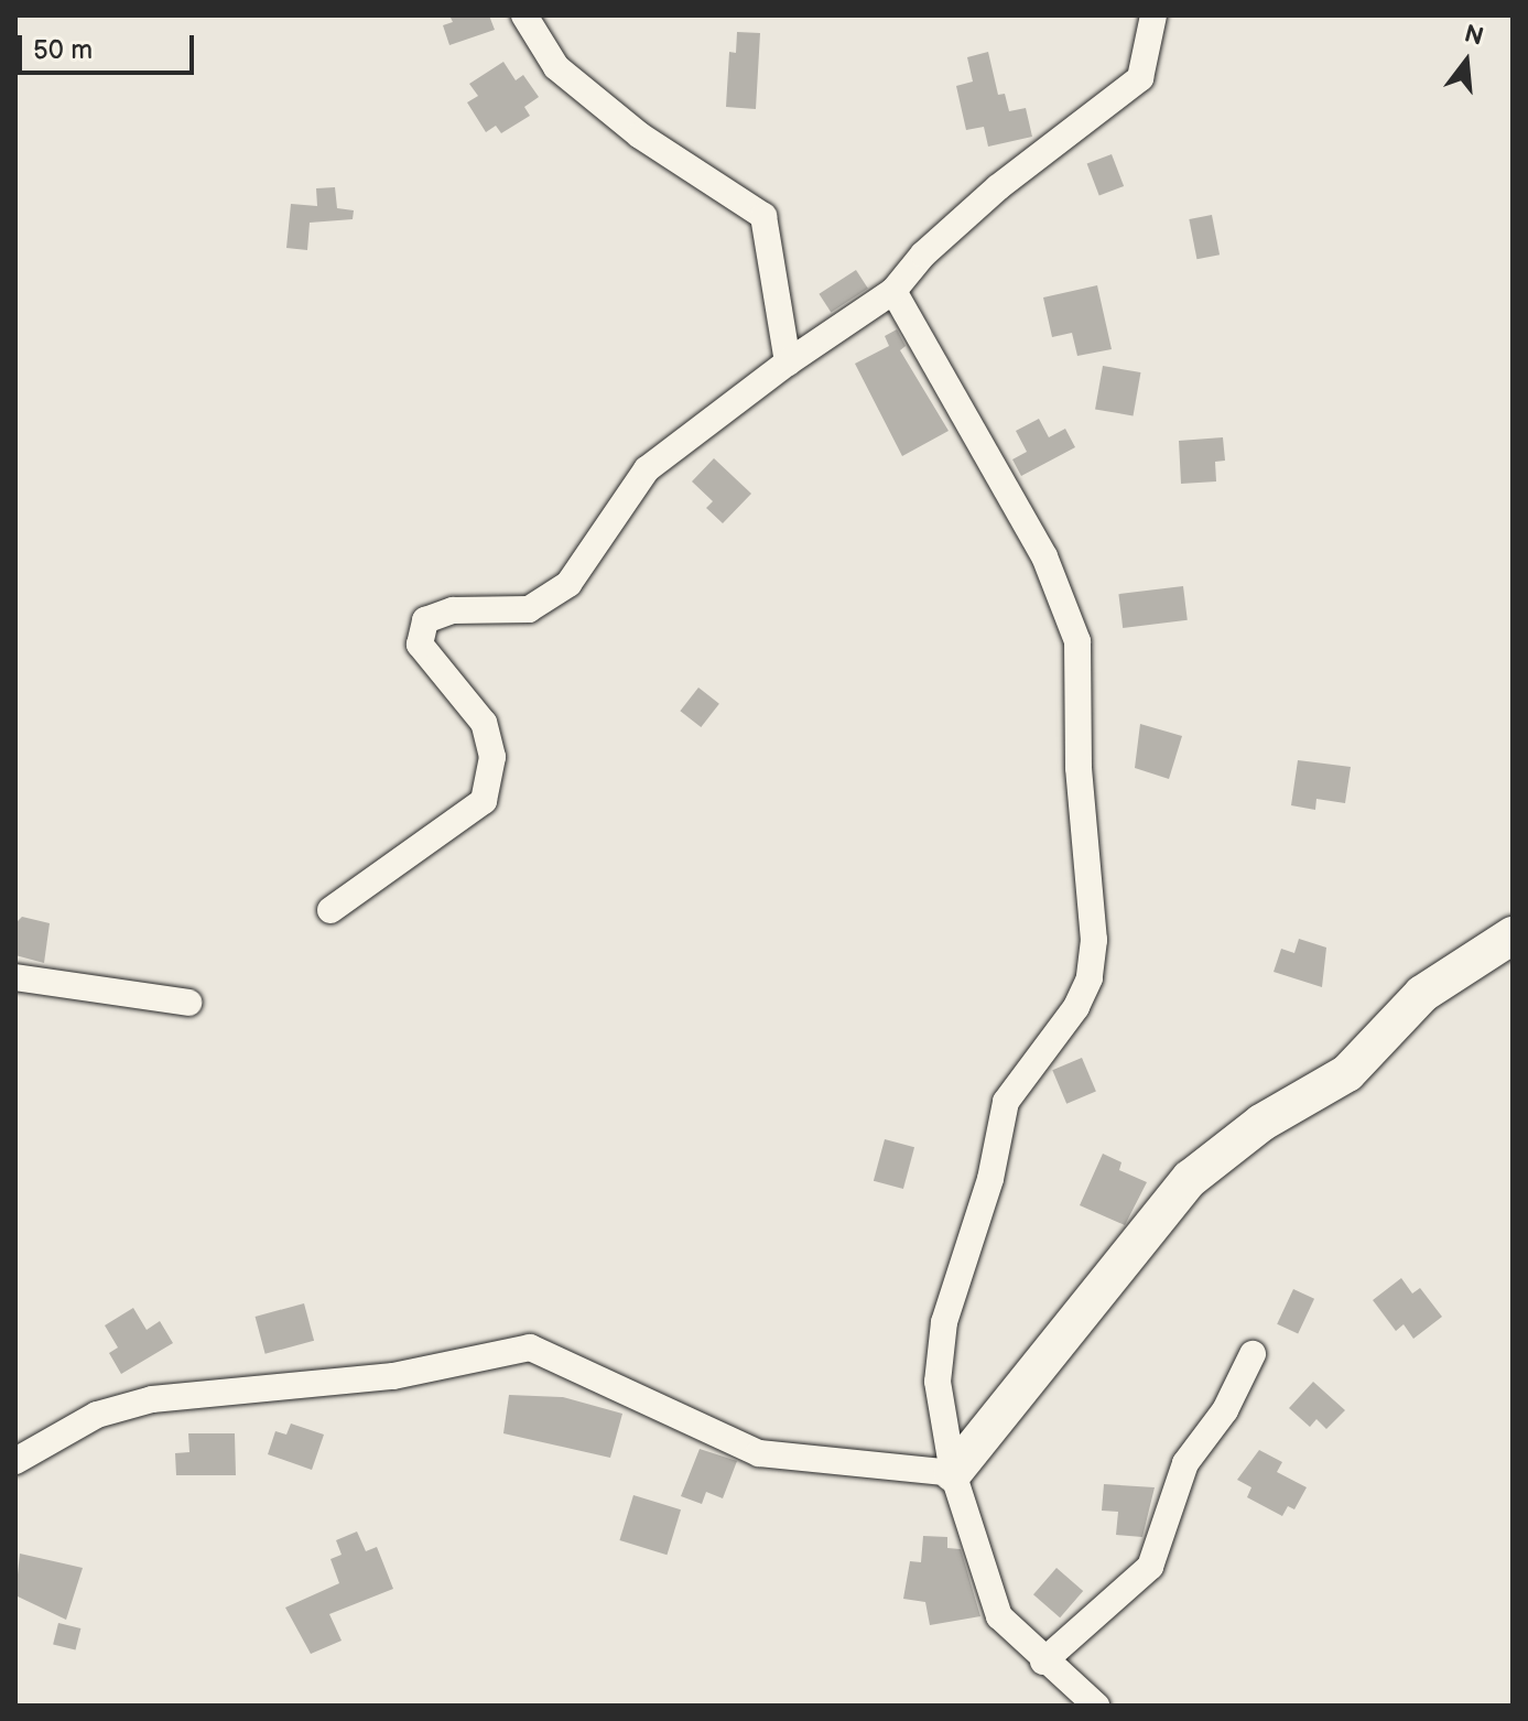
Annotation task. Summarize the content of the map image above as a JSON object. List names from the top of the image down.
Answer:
{
  "scale_bar": "50 m",
  "north": "top"
}
